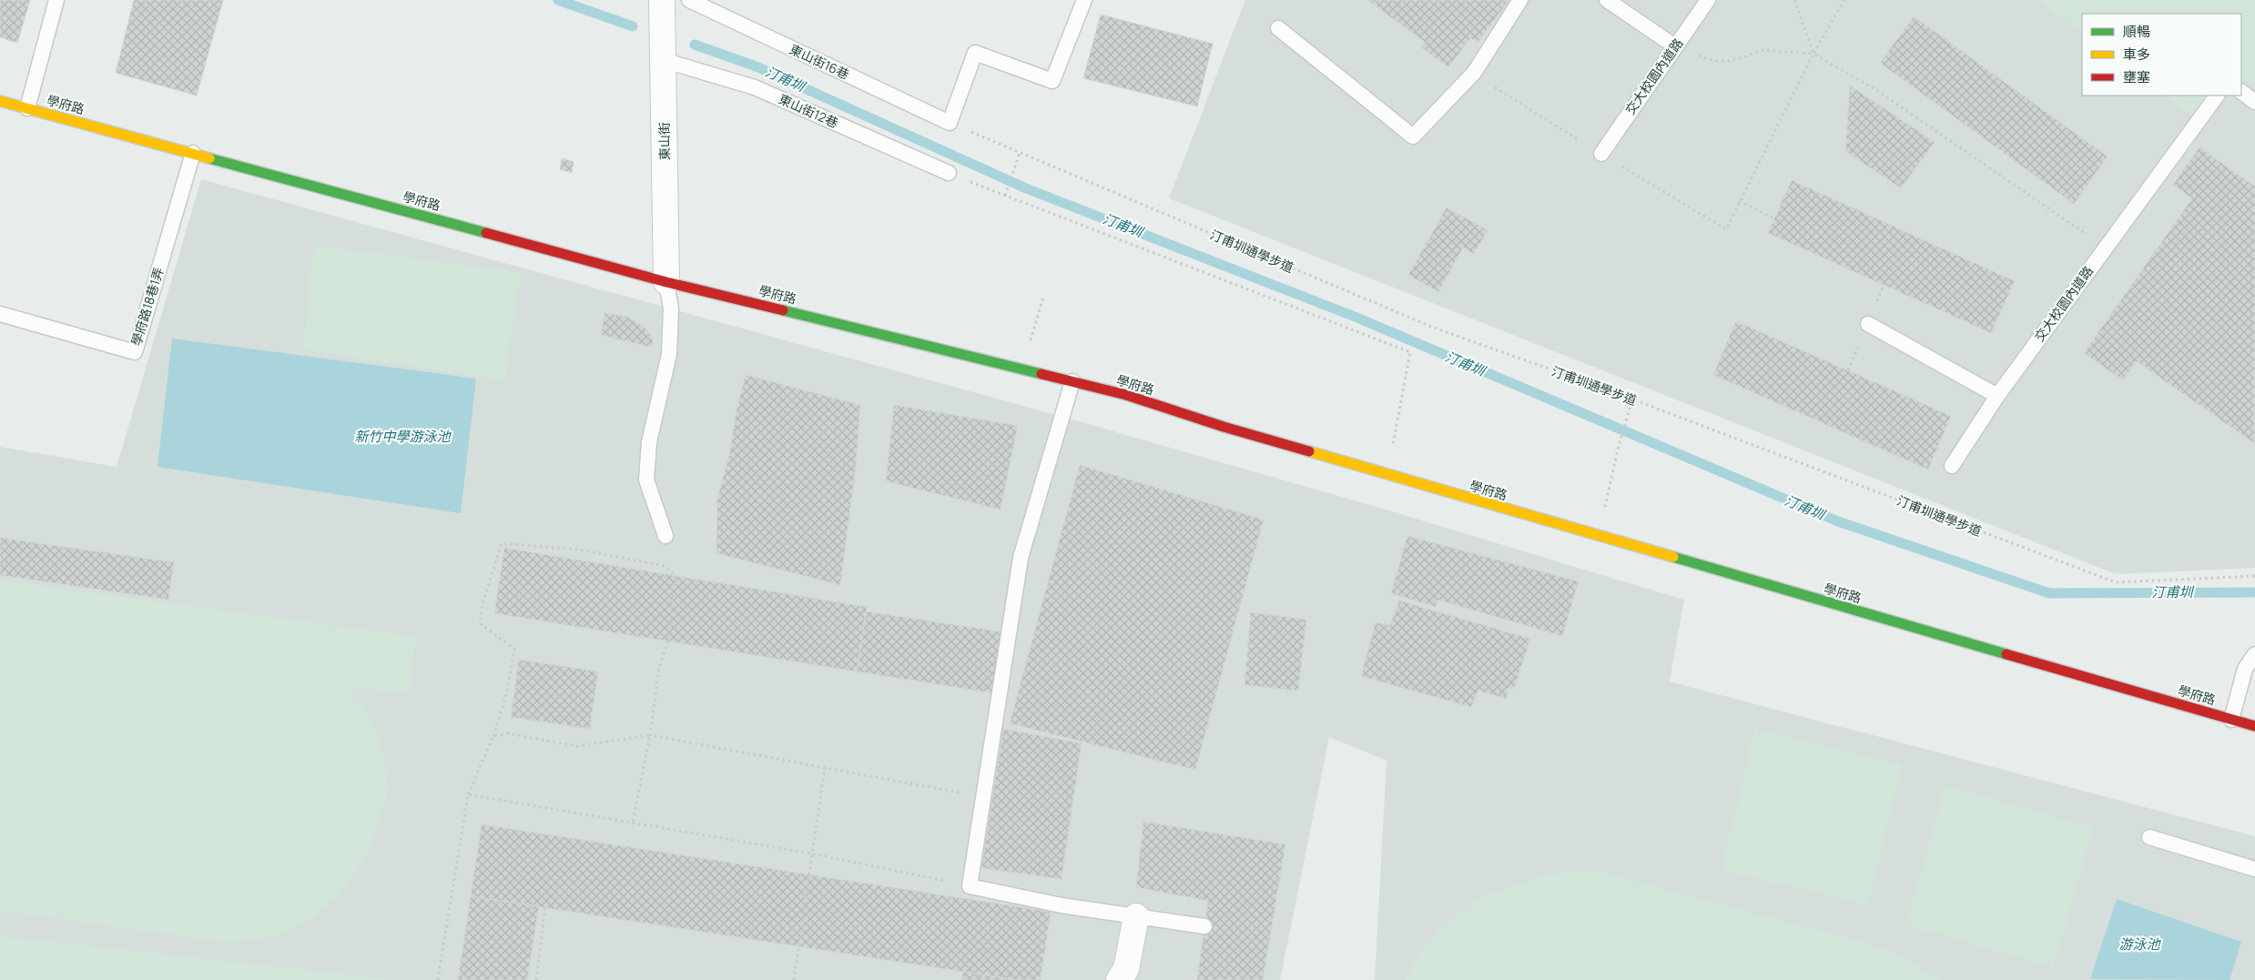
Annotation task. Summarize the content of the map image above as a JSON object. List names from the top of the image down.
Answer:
{
  "streets": {
    "street": ["學府路", "東山街"],
    "lane": [
      "東山街16巷",
      "交大校園內道路",
      "東山街12巷",
      "學府路18巷1弄"
    ],
    "path": ["汀甫圳通學步道"]
  },
  "crossings": [
    ["東山街16巷", "汀甫圳通學步道"],
    ["學府路", "東山街"],
    ["學府路", "學府路18巷1弄"],
    ["東山街12巷", "東山街"]
  ],
  "water": ["汀甫圳", "新竹中學游泳池", "游泳池"],
  "legend": ["順暢", "車多", "壅塞"]
}
